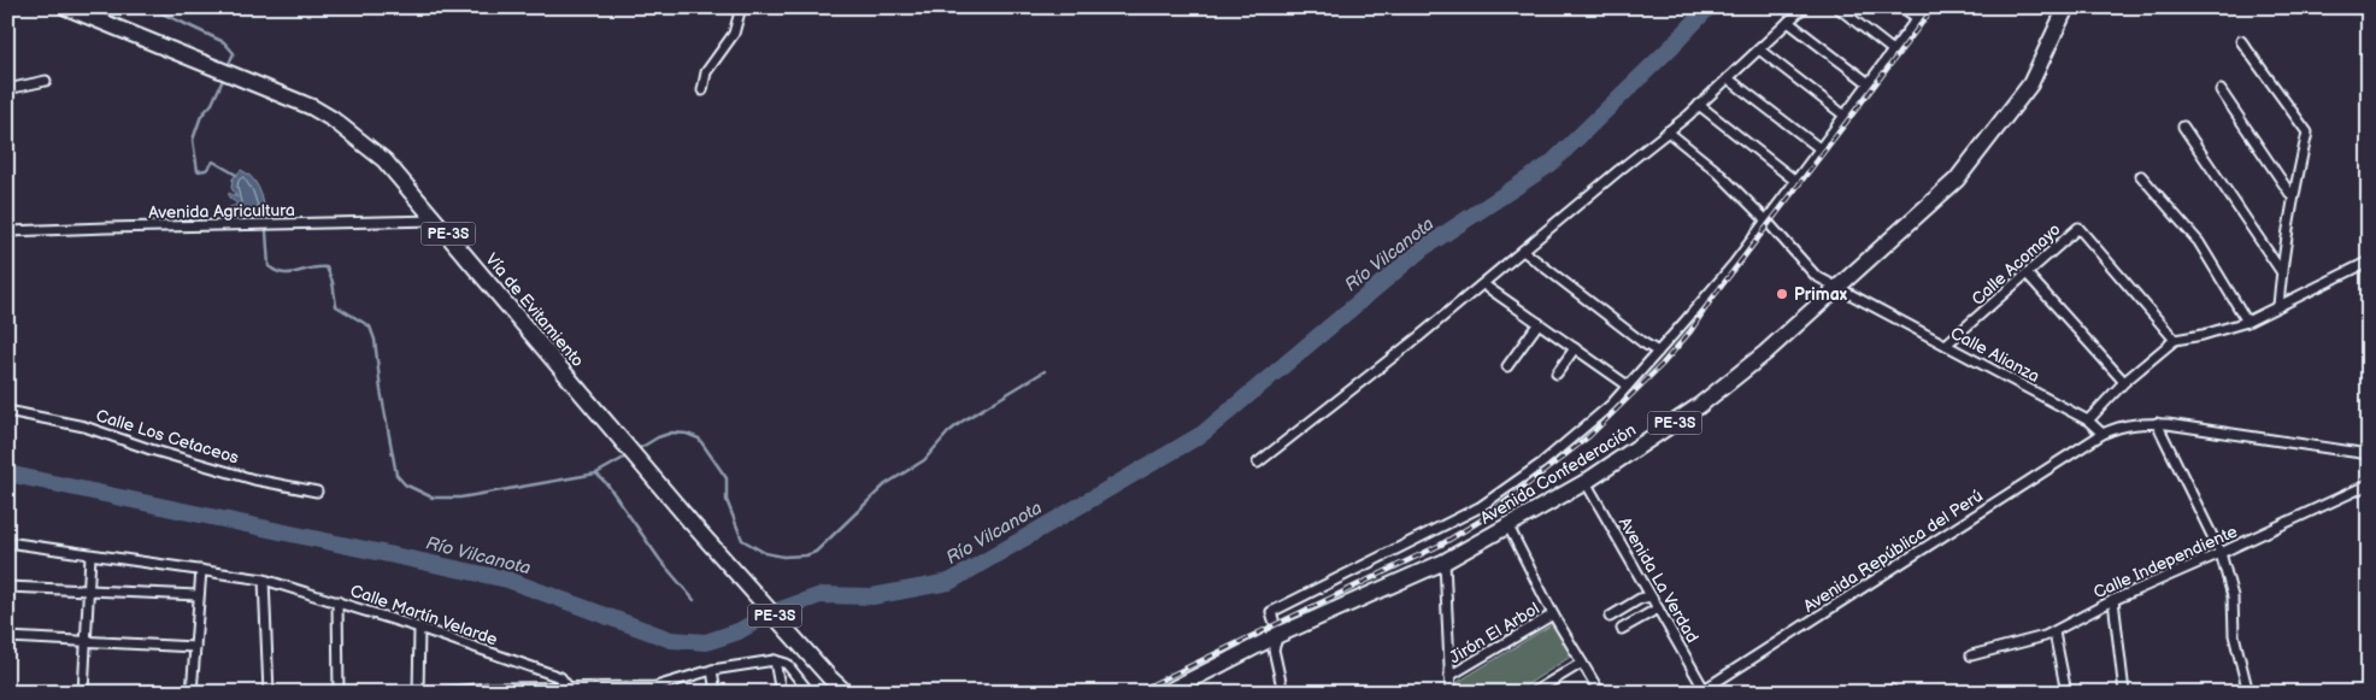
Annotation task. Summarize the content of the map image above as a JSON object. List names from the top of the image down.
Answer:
{
  "streets": {
    "highway": ["PE-3S", "Vía de Evitamiento", "Avenida Confederación"],
    "street": [
      "Avenida Agricultura",
      "Calle Acomayo",
      "Calle Alianza",
      "Calle Los Cetaceos",
      "Avenida República del Perú",
      "Calle Independiente",
      "Avenida La Verdad",
      "Calle Martín Velarde",
      "Jirón El Arbol"
    ]
  },
  "crossings": [
    ["Avenida Agricultura", "Vía de Evitamiento"],
    ["Calle Acomayo", "Calle Alianza"],
    ["Calle Alianza", "Avenida Confederación"],
    ["Calle Alianza", "Avenida República del Perú"],
    ["Avenida Confederación", "Avenida La Verdad"],
    ["Avenida República del Perú", "Avenida La Verdad"]
  ],
  "water": ["Río Vilcanota"],
  "places": ["Primax"]
}
